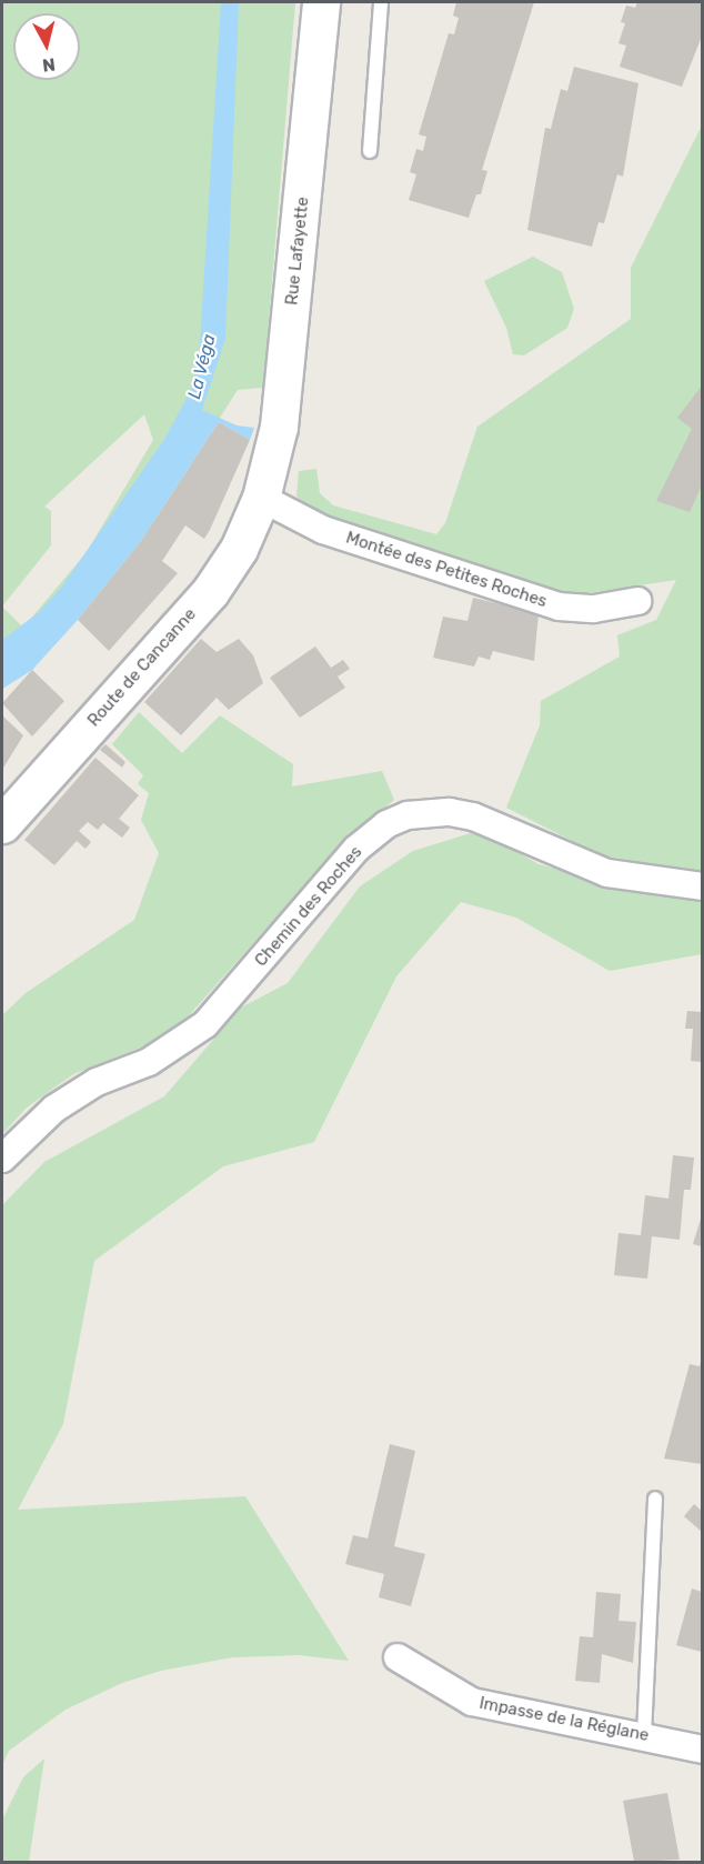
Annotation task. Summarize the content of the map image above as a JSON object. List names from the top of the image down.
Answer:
{
  "streets": {
    "main road": ["Rue Lafayette", "Route de Cancanne"],
    "street": ["Montée des Petites Roches", "Chemin des Roches", "Impasse de la Réglane"]
  },
  "crossings": [
    ["Rue Lafayette", "Montée des Petites Roches"],
    ["Rue Lafayette", "Route de Cancanne"],
    ["Montée des Petites Roches", "Route de Cancanne"]
  ],
  "water": ["La Véga"],
  "north": "bottom"
}
